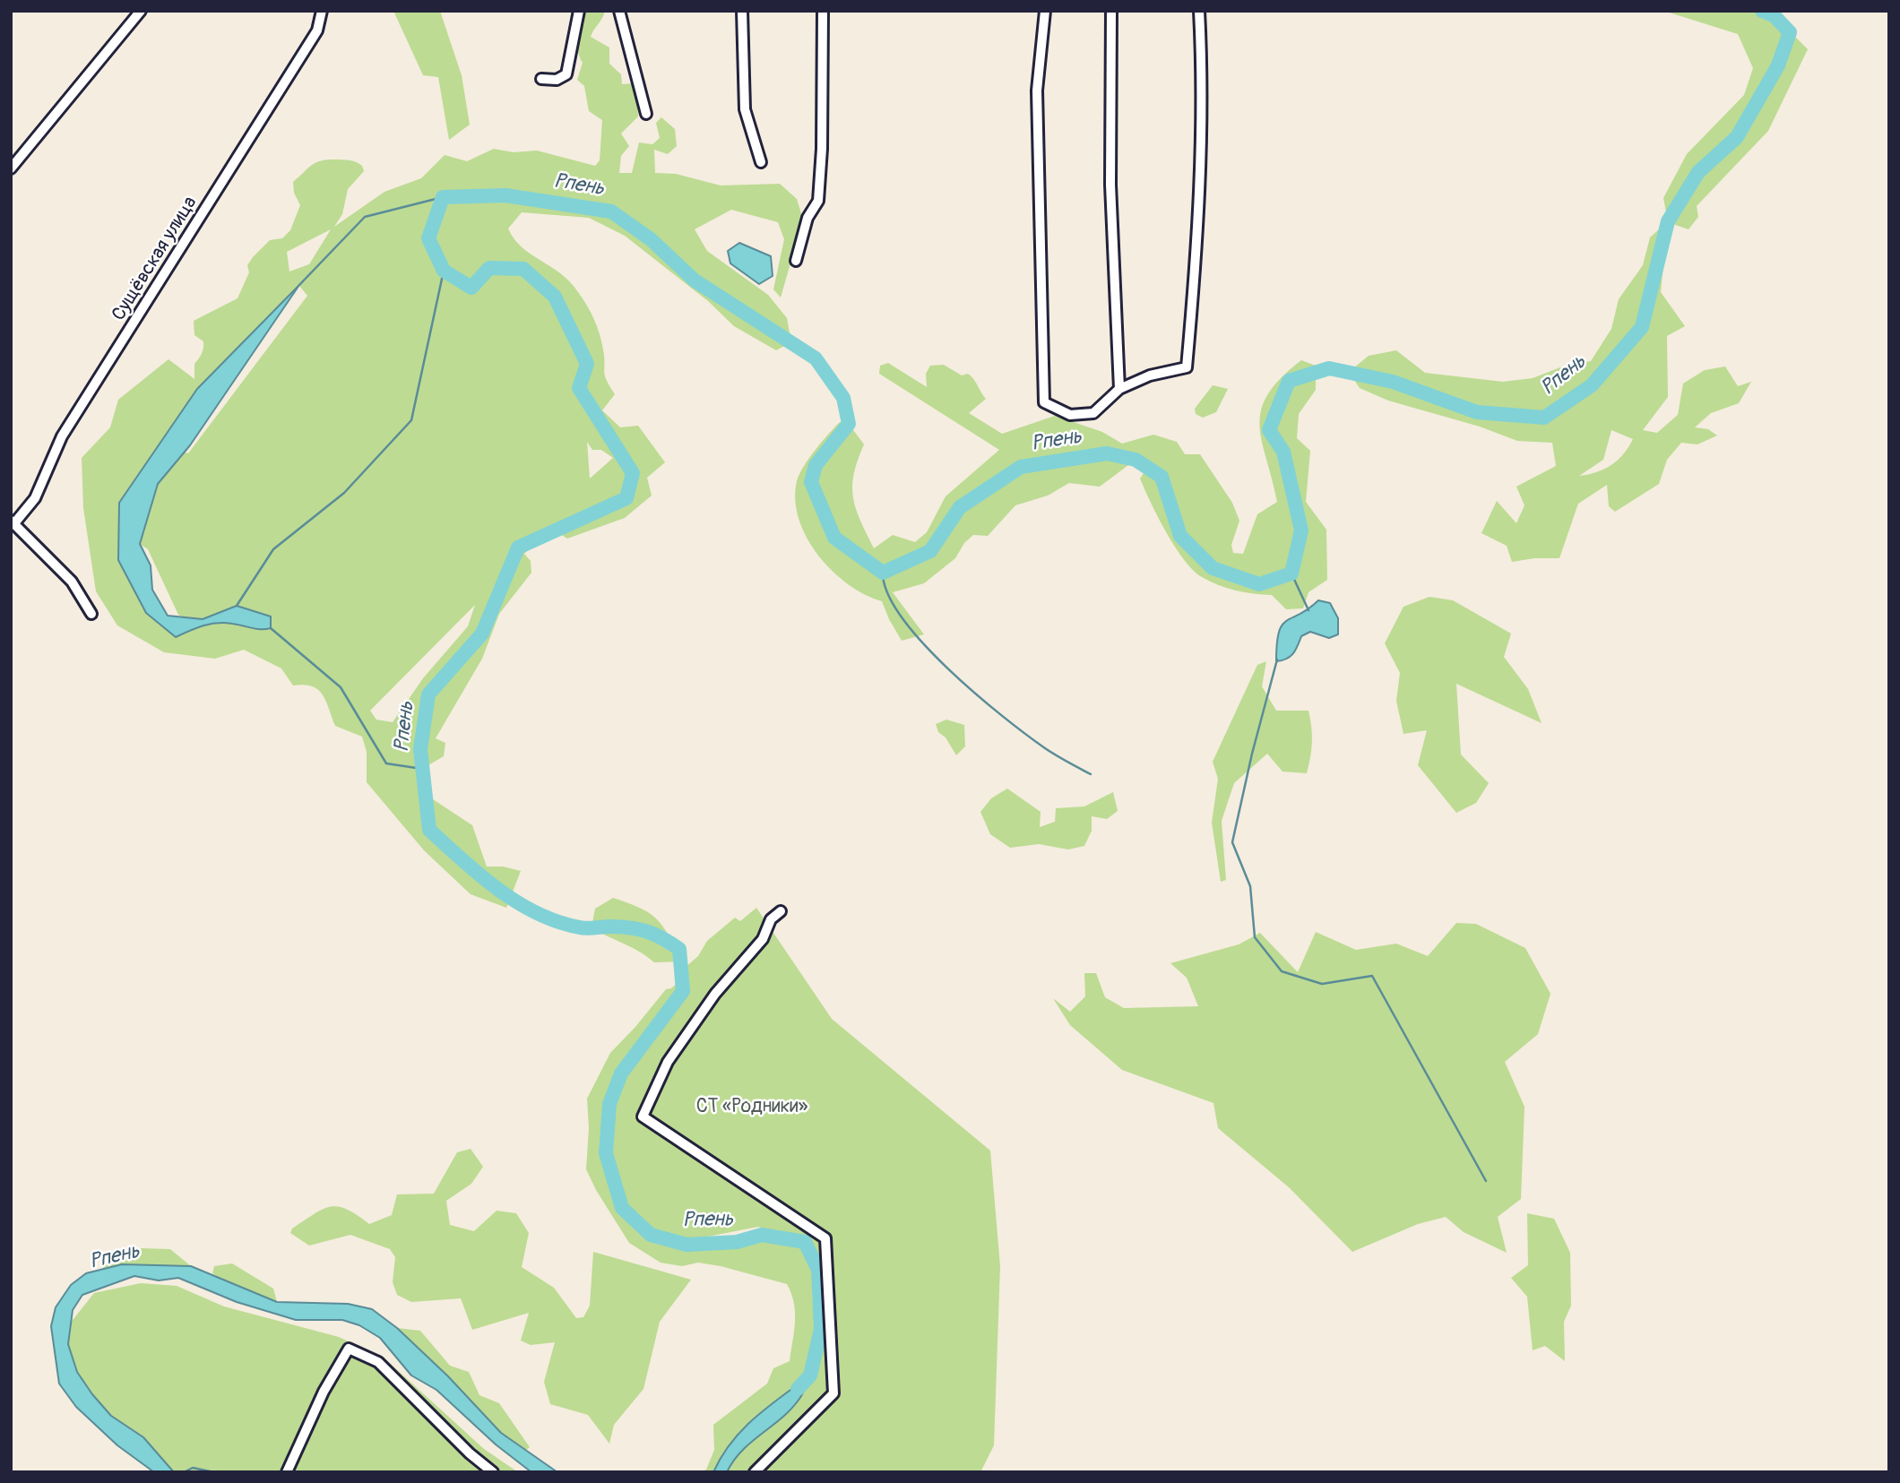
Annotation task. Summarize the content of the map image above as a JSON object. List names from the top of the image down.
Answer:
{
  "streets": {
    "street": ["Сущёвская улица"]
  },
  "water": ["Рпень"],
  "parks": ["СТ «Родники»"]
}
